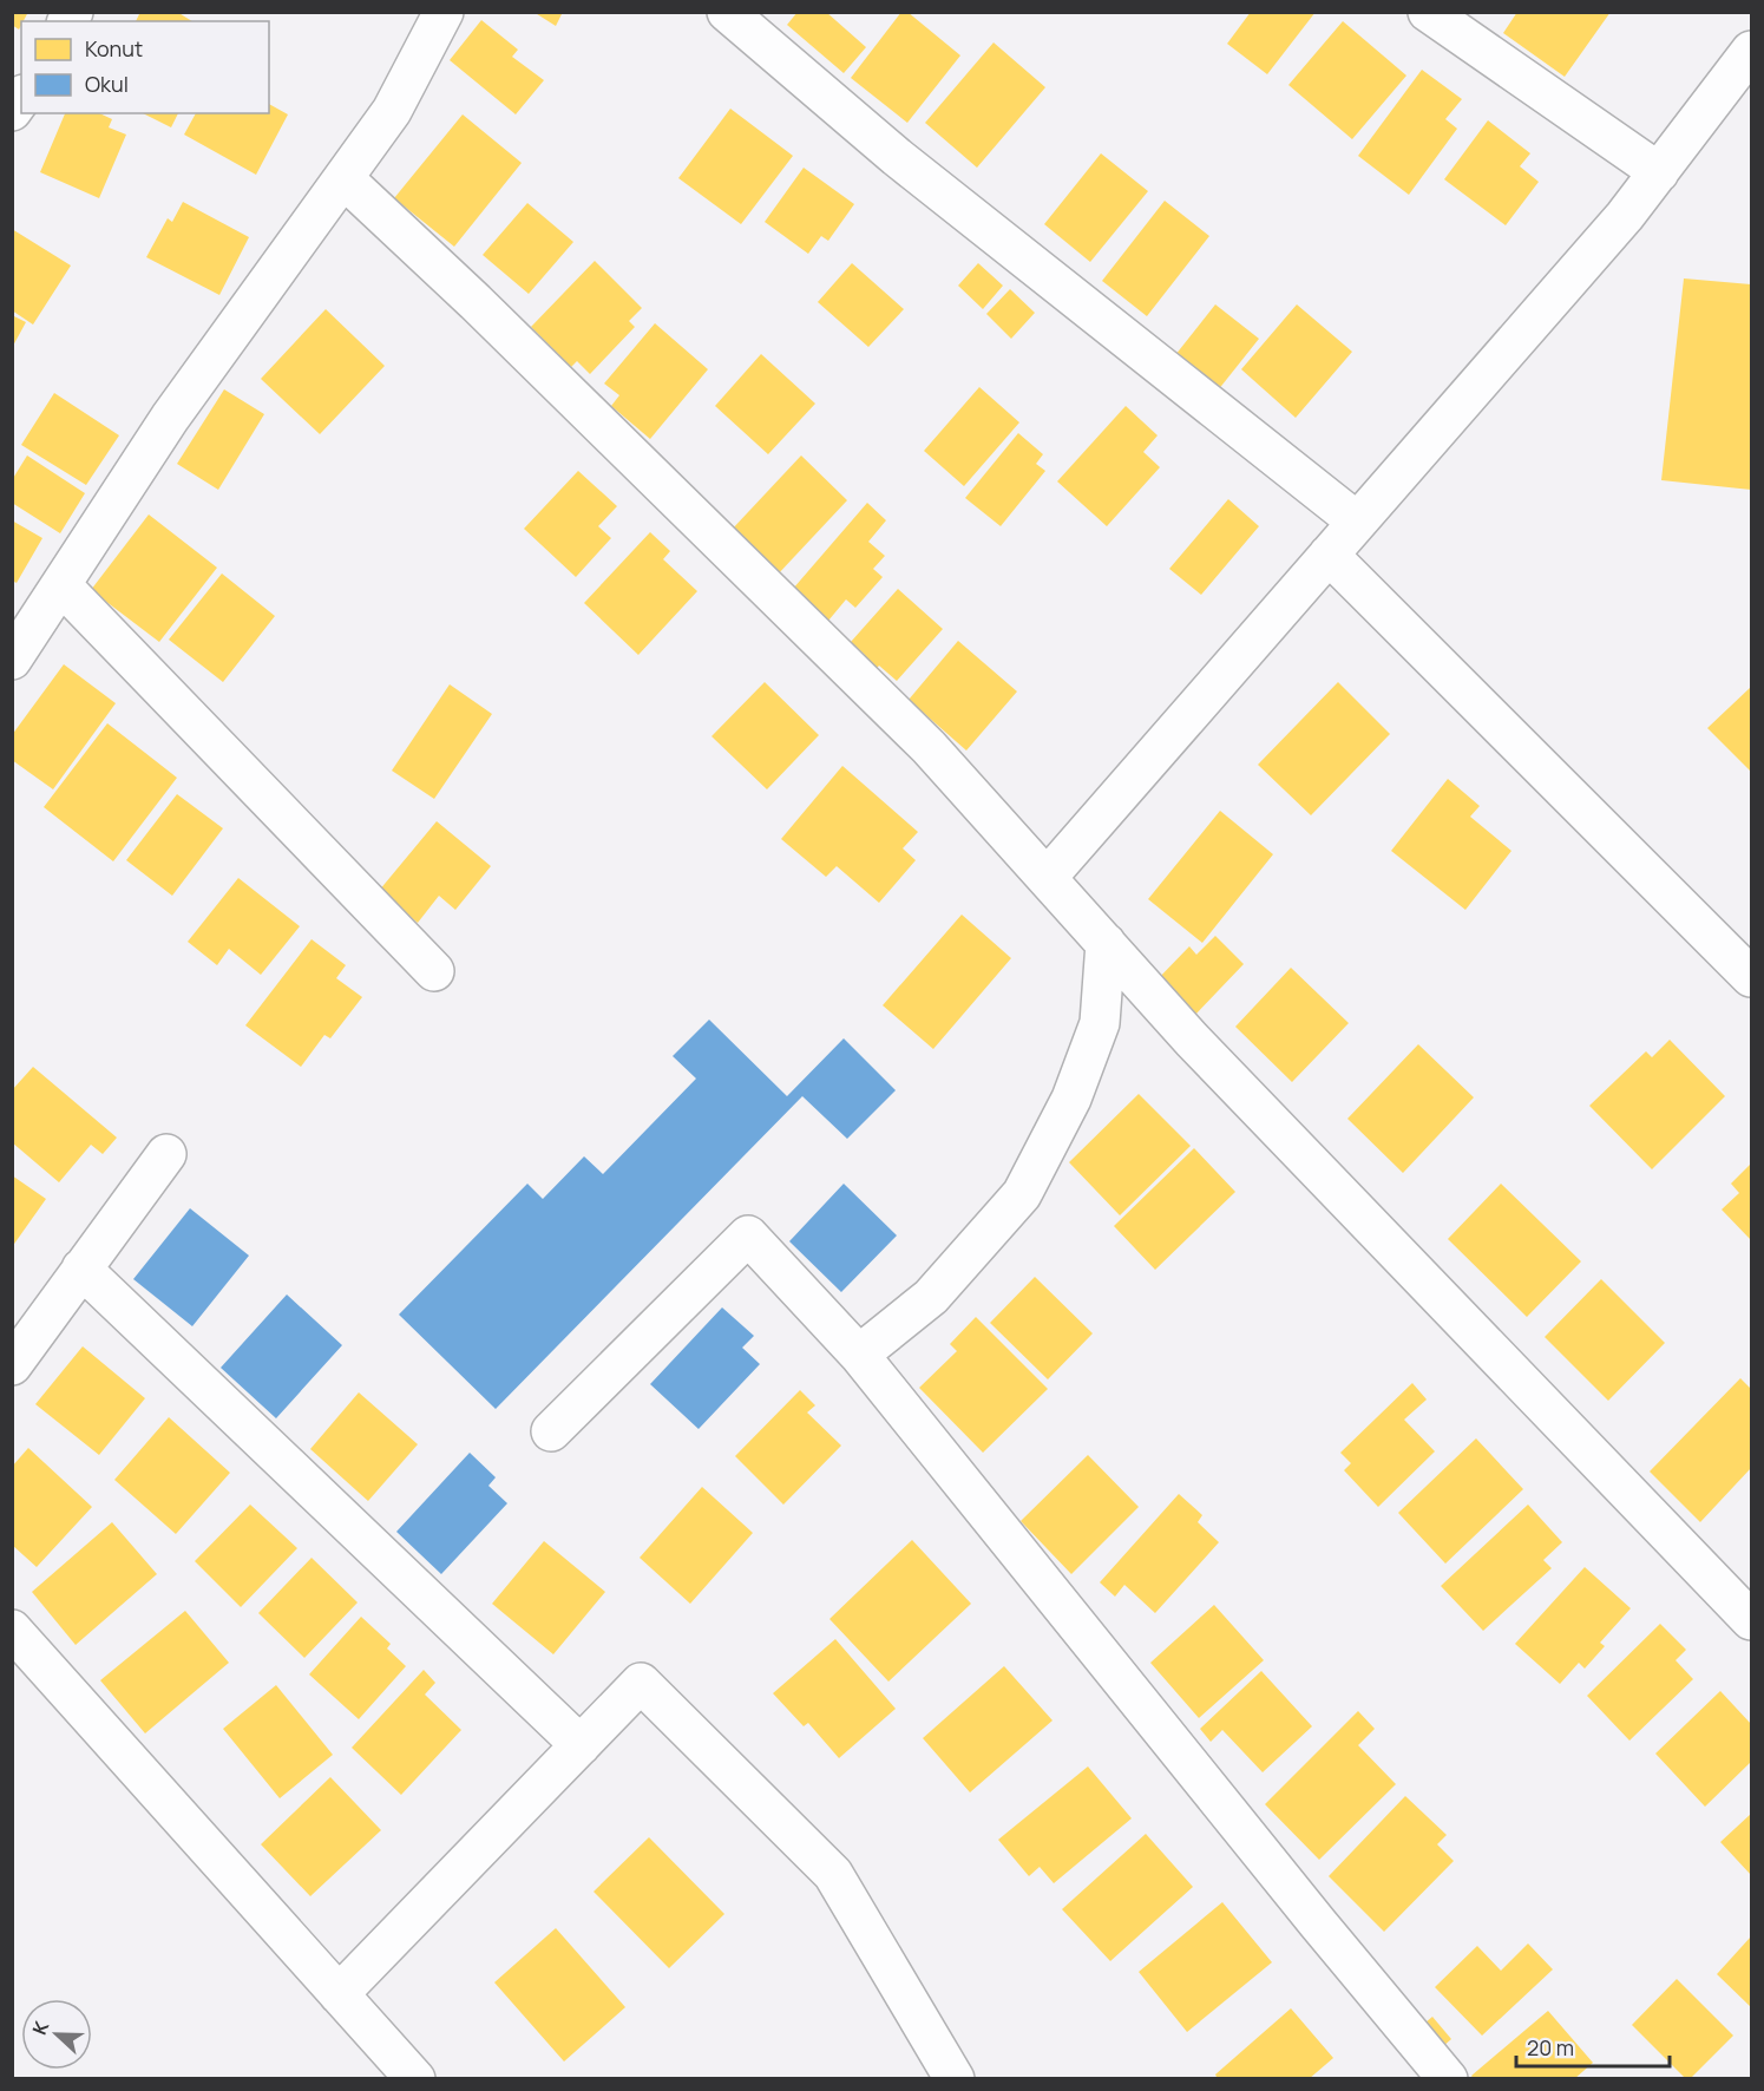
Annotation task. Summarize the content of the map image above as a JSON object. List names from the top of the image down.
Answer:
{
  "legend": ["Konut", "Okul"],
  "scale_bar": "20 m",
  "north": "left"
}
